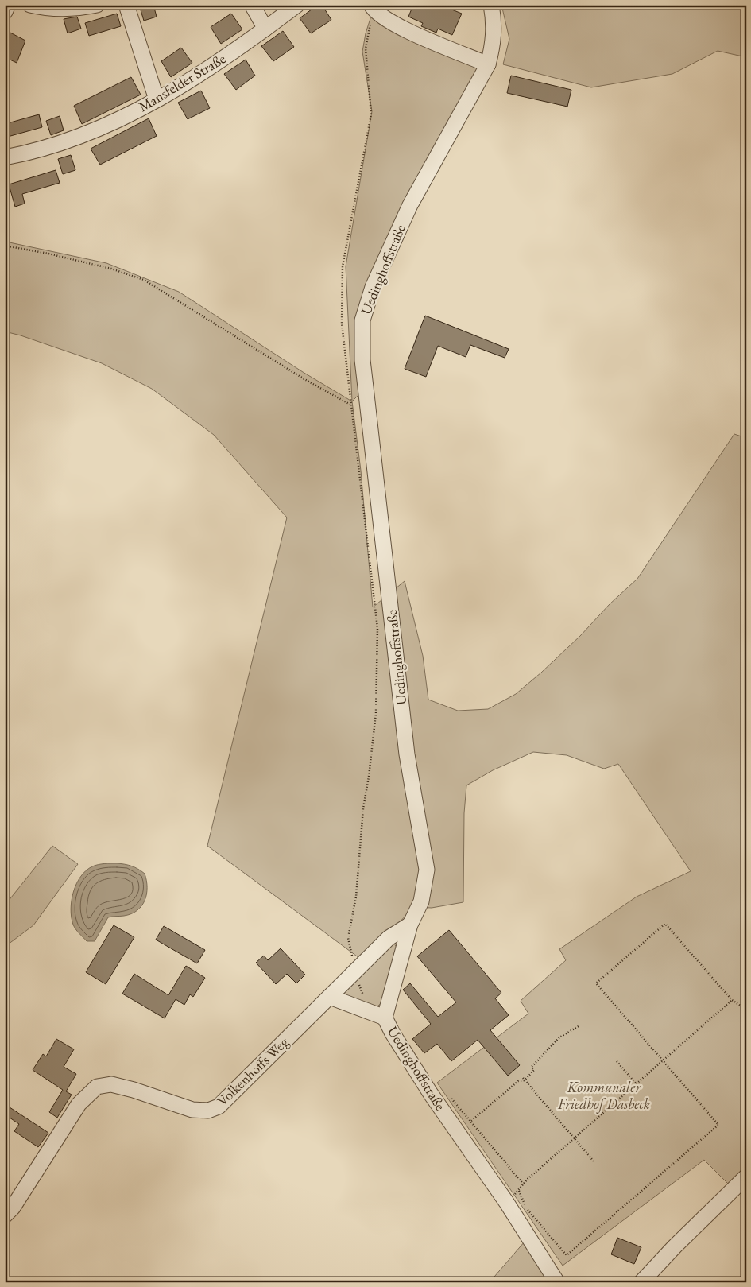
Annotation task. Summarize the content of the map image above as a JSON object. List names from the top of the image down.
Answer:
{
  "streets": {
    "street": ["Mansfelder Straße", "Uedinghoffstraße", "Volkenhoffs Weg"]
  },
  "crossings": [
    ["Uedinghoffstraße", "Volkenhoffs Weg"]
  ],
  "parks": ["Kommunaler Friedhof Dasbeck"]
}
